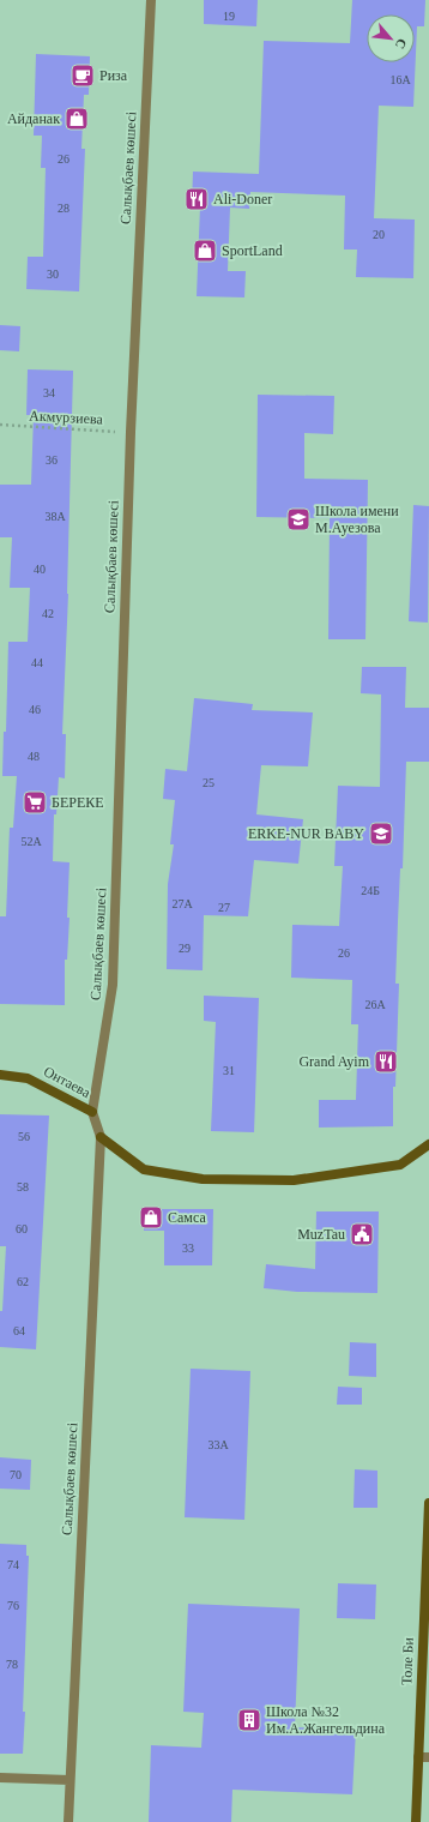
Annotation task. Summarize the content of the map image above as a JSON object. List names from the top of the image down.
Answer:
{
  "streets": {
    "main road": ["Онтаева", "Толе Би"],
    "street": ["Салықбаев көшесі"],
    "path": ["Акмурзиева"]
  },
  "crossings": [
    ["Салықбаев көшесі", "Акмурзиева"],
    ["Салықбаев көшесі", "Онтаева"]
  ],
  "places": {
    "cafe": ["Риза"],
    "shop": ["Айданак", "SportLand", "Самса"],
    "restaurant": ["Ali-Doner", "Grand Ayim"],
    "school or university": ["Школа имени М.Ауезова", "ERKE-NUR BABY"],
    "supermarket": ["БЕРЕКЕ"],
    "public building": ["MuzTau"],
    "building": ["Школа №32 Им.А.Жангельдина"]
  },
  "house_numbers": [
    "19",
    "16А",
    "26",
    "28",
    "20",
    "30",
    "34",
    "36",
    "38А",
    "40",
    "42",
    "44",
    "46",
    "48",
    "25",
    "52А",
    "24Б",
    "27А",
    "27",
    "29",
    "26",
    "26А",
    "31",
    "56",
    "58",
    "60",
    "33",
    "62",
    "64",
    "33А",
    "70",
    "74",
    "76",
    "78"
  ],
  "north": "bottom right"
}
